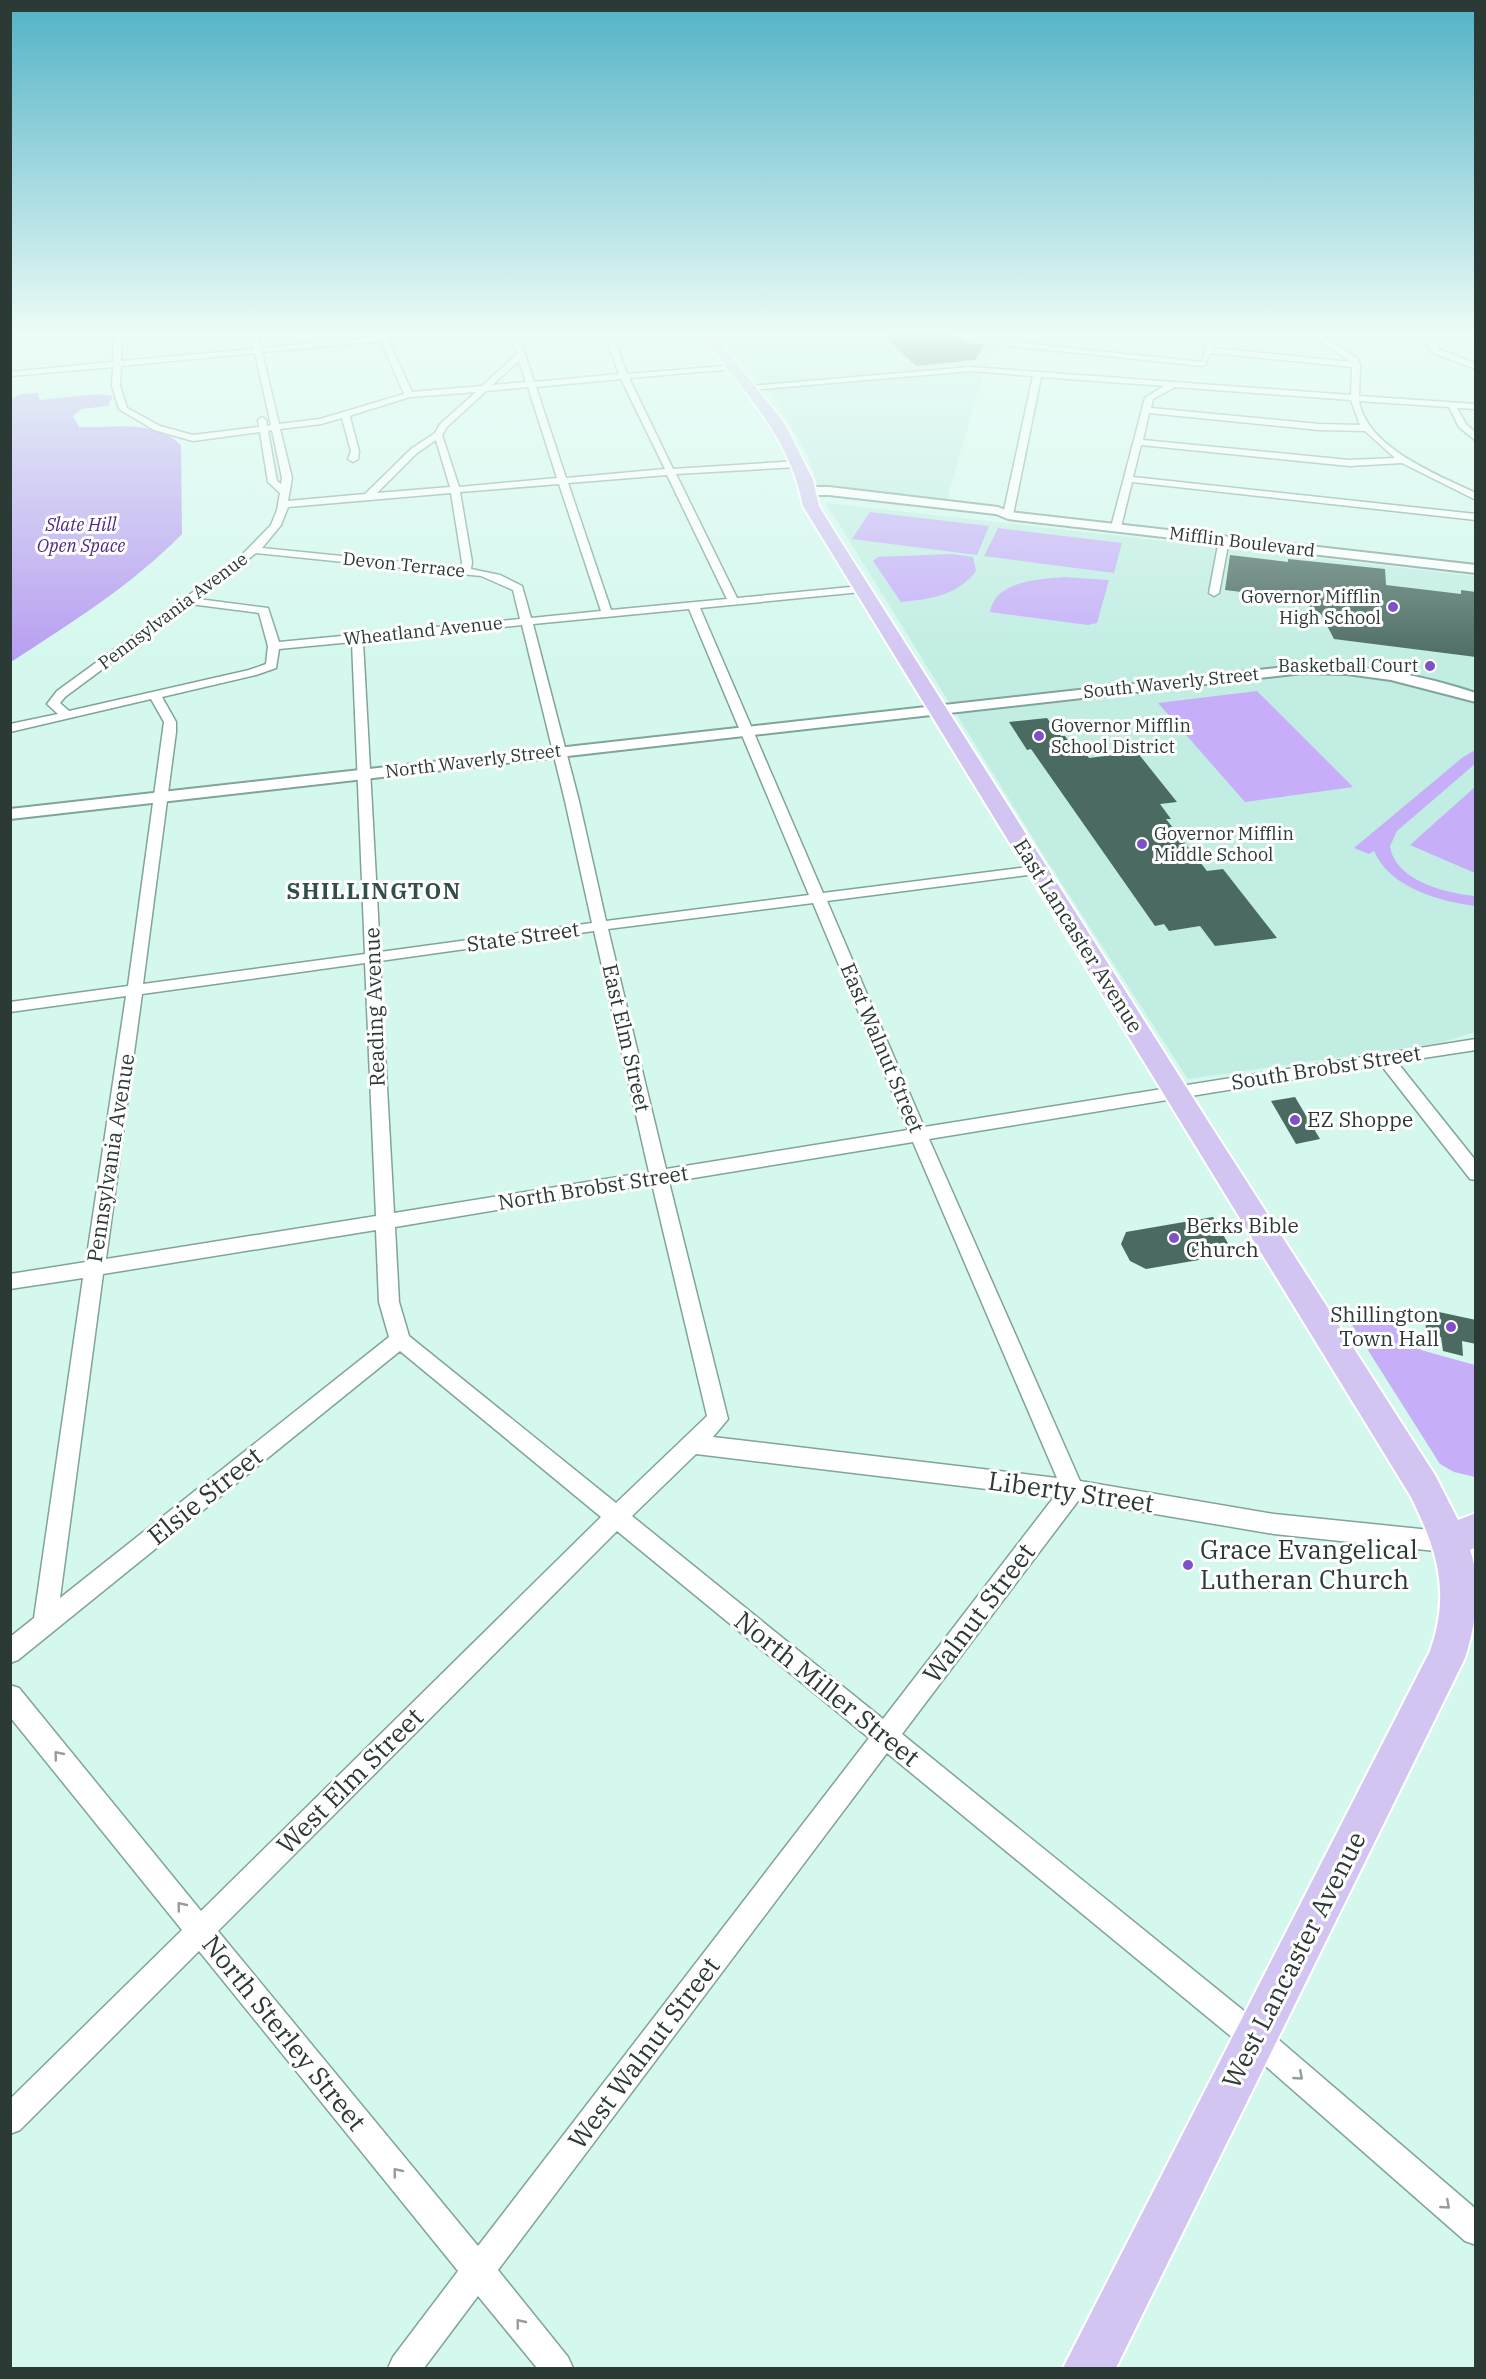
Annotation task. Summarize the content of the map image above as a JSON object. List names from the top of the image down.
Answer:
{
  "streets": {
    "main road": ["East Lancaster Avenue", "West Lancaster Avenue"],
    "street": [
      "Mifflin Boulevard",
      "Devon Terrace",
      "Pennsylvania Avenue",
      "Wheatland Avenue",
      "South Waverly Street",
      "North Waverly Street",
      "State Street",
      "Reading Avenue",
      "East Elm Street",
      "East Walnut Street",
      "South Brobst Street",
      "North Brobst Street",
      "Liberty Street",
      "Elsie Street",
      "Walnut Street",
      "North Miller Street",
      "West Elm Street",
      "North Sterley Street",
      "West Walnut Street"
    ]
  },
  "crossings": [
    ["Mifflin Boulevard", "East Lancaster Avenue"],
    ["Devon Terrace", "Pennsylvania Avenue"],
    ["Devon Terrace", "Wheatland Avenue"],
    ["Devon Terrace", "East Elm Street"],
    ["Pennsylvania Avenue", "North Waverly Street"],
    ["Pennsylvania Avenue", "State Street"],
    ["Pennsylvania Avenue", "North Brobst Street"],
    ["Pennsylvania Avenue", "Elsie Street"],
    ["Wheatland Avenue", "East Lancaster Avenue"],
    ["Wheatland Avenue", "Reading Avenue"],
    ["Wheatland Avenue", "East Elm Street"],
    ["Wheatland Avenue", "East Walnut Street"],
    ["South Waverly Street", "North Waverly Street"],
    ["South Waverly Street", "East Lancaster Avenue"],
    ["North Waverly Street", "East Lancaster Avenue"],
    ["North Waverly Street", "Reading Avenue"],
    ["North Waverly Street", "East Elm Street"],
    ["North Waverly Street", "East Walnut Street"],
    ["East Lancaster Avenue", "State Street"],
    ["East Lancaster Avenue", "South Brobst Street"],
    ["East Lancaster Avenue", "North Brobst Street"],
    ["East Lancaster Avenue", "Liberty Street"],
    ["East Lancaster Avenue", "West Lancaster Avenue"],
    ["State Street", "Reading Avenue"],
    ["State Street", "East Elm Street"],
    ["State Street", "East Walnut Street"],
    ["Reading Avenue", "North Brobst Street"],
    ["Reading Avenue", "Elsie Street"],
    ["Reading Avenue", "North Miller Street"],
    ["East Elm Street", "North Brobst Street"],
    ["East Elm Street", "Liberty Street"],
    ["East Elm Street", "West Elm Street"],
    ["East Walnut Street", "North Brobst Street"],
    ["East Walnut Street", "Liberty Street"],
    ["East Walnut Street", "Walnut Street"],
    ["South Brobst Street", "North Brobst Street"],
    ["Liberty Street", "Walnut Street"],
    ["Liberty Street", "West Elm Street"],
    ["Liberty Street", "West Lancaster Avenue"],
    ["Elsie Street", "North Miller Street"],
    ["Walnut Street", "North Miller Street"],
    ["Walnut Street", "West Walnut Street"],
    ["North Miller Street", "West Elm Street"],
    ["North Miller Street", "West Lancaster Avenue"],
    ["North Miller Street", "West Walnut Street"],
    ["West Elm Street", "North Sterley Street"],
    ["North Sterley Street", "West Walnut Street"]
  ],
  "one_way": ["North Sterley Street"],
  "districts": ["SHILLINGTON"],
  "parks": ["Slate Hill Open Space"],
  "places": [
    "Governor Mifflin High School",
    "Basketball Court",
    "Governor Mifflin School District",
    "Governor Mifflin Middle School",
    "EZ Shoppe",
    "Berks Bible Church",
    "Shillington Town Hall",
    "Grace Evangelical Lutheran Church"
  ]
}
